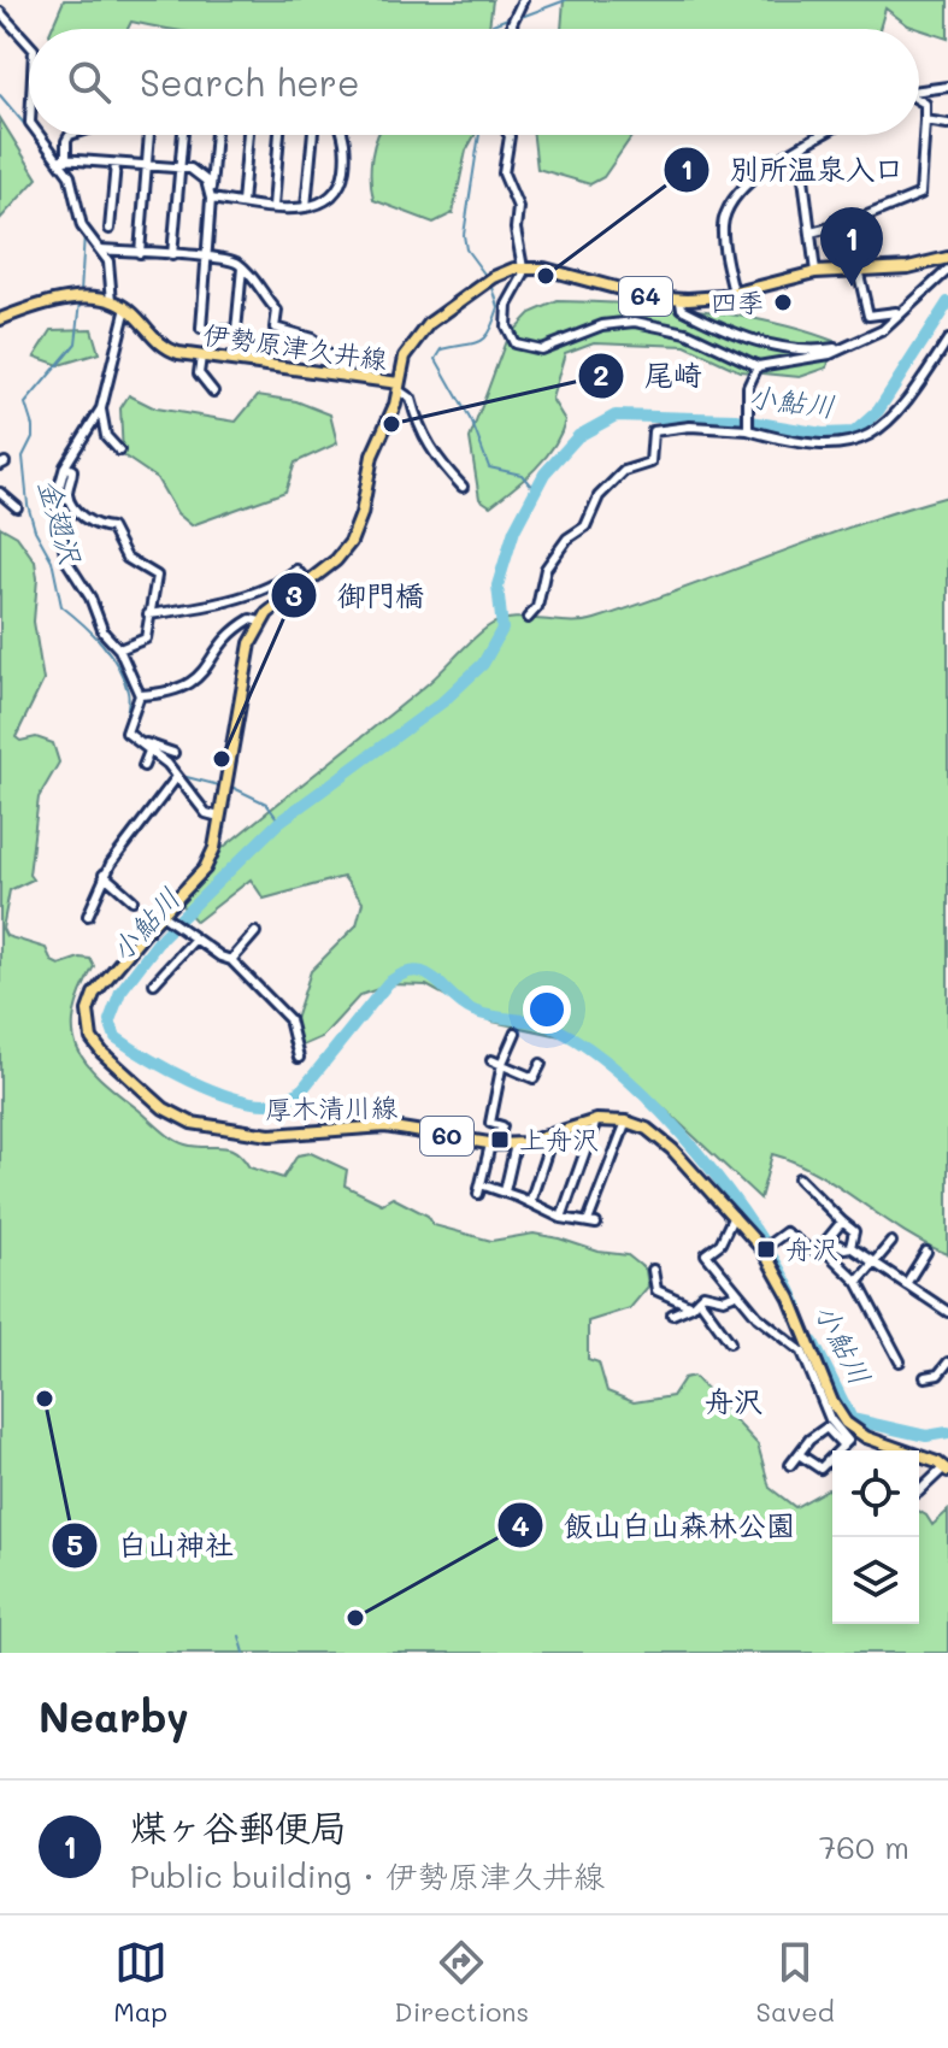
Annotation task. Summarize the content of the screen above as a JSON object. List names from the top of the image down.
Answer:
{
  "streets": {
    "main road": [
      "64",
      "伊勢原津久井線",
      "厚木清川線",
      "60"
    ]
  },
  "crossings": [
    ["64", "伊勢原津久井線"],
    ["伊勢原津久井線", "厚木清川線"]
  ],
  "districts": ["舟沢"],
  "water": ["小鮎川", "金翅沢"],
  "places": {
    "other": [
      "別所温泉入口",
      "四季",
      "尾崎",
      "御門橋",
      "白山神社",
      "飯山白山森林公園"
    ],
    "transit": ["上舟沢", "舟沢"]
  },
  "page": {
    "search": "Search here",
    "pins": "1",
    "heading": "Nearby",
    "list": [
      {
        "mark": "1",
        "name": "煤ヶ谷郵便局",
        "note": "Public building · 伊勢原津久井線",
        "value": "760 m"
      }
    ],
    "nav": ["Map", "Directions", "Saved"]
  }
}
